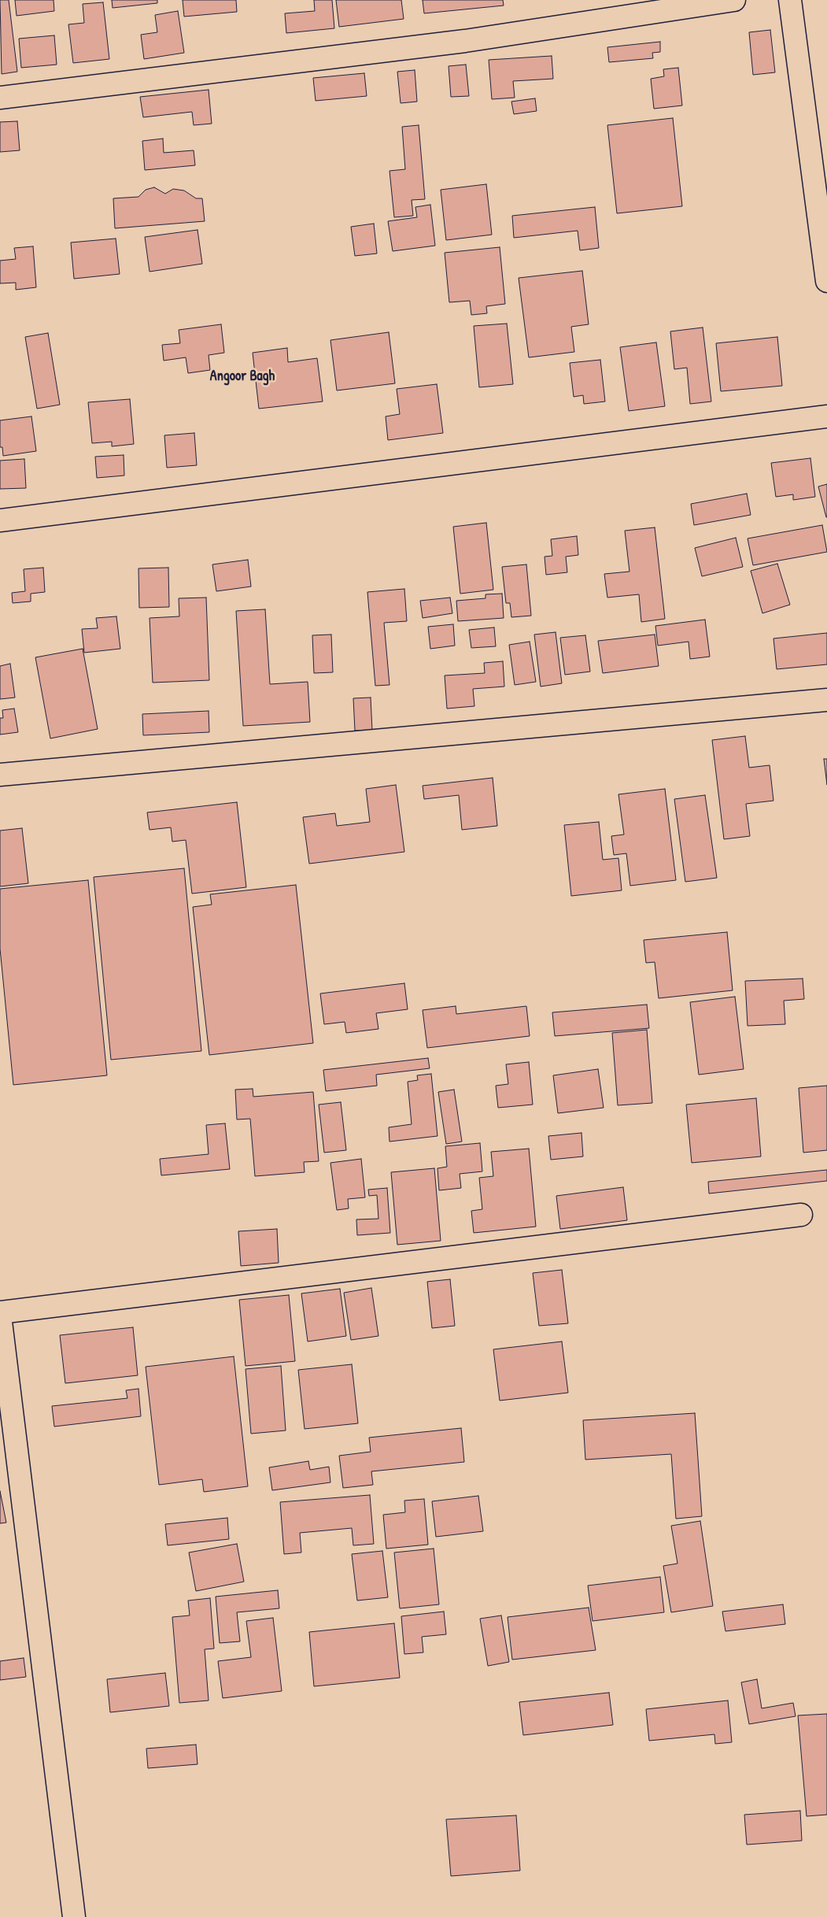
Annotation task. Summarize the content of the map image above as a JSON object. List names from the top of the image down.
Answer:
{
  "districts": ["Angoor Bagh"]
}
